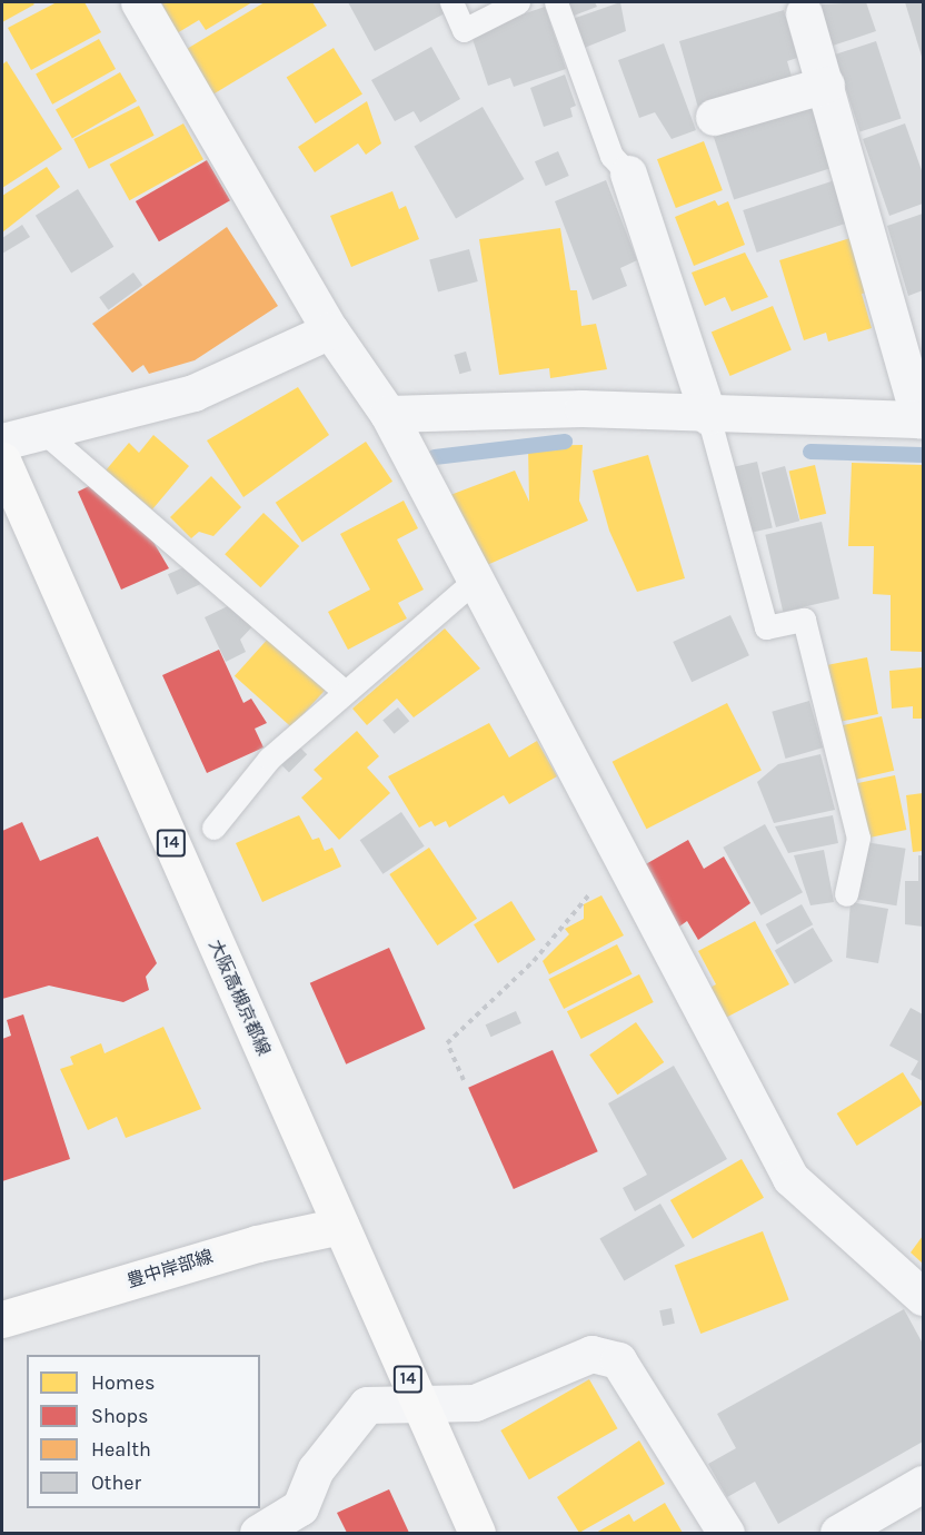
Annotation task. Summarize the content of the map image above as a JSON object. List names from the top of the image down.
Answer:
{
  "streets": {
    "main road": ["14", "大阪高槻京都線", "豊中岸部線"]
  },
  "crossings": [
    ["大阪高槻京都線", "豊中岸部線"]
  ],
  "legend": [
    "Homes",
    "Shops",
    "Health",
    "Other"
  ]
}
